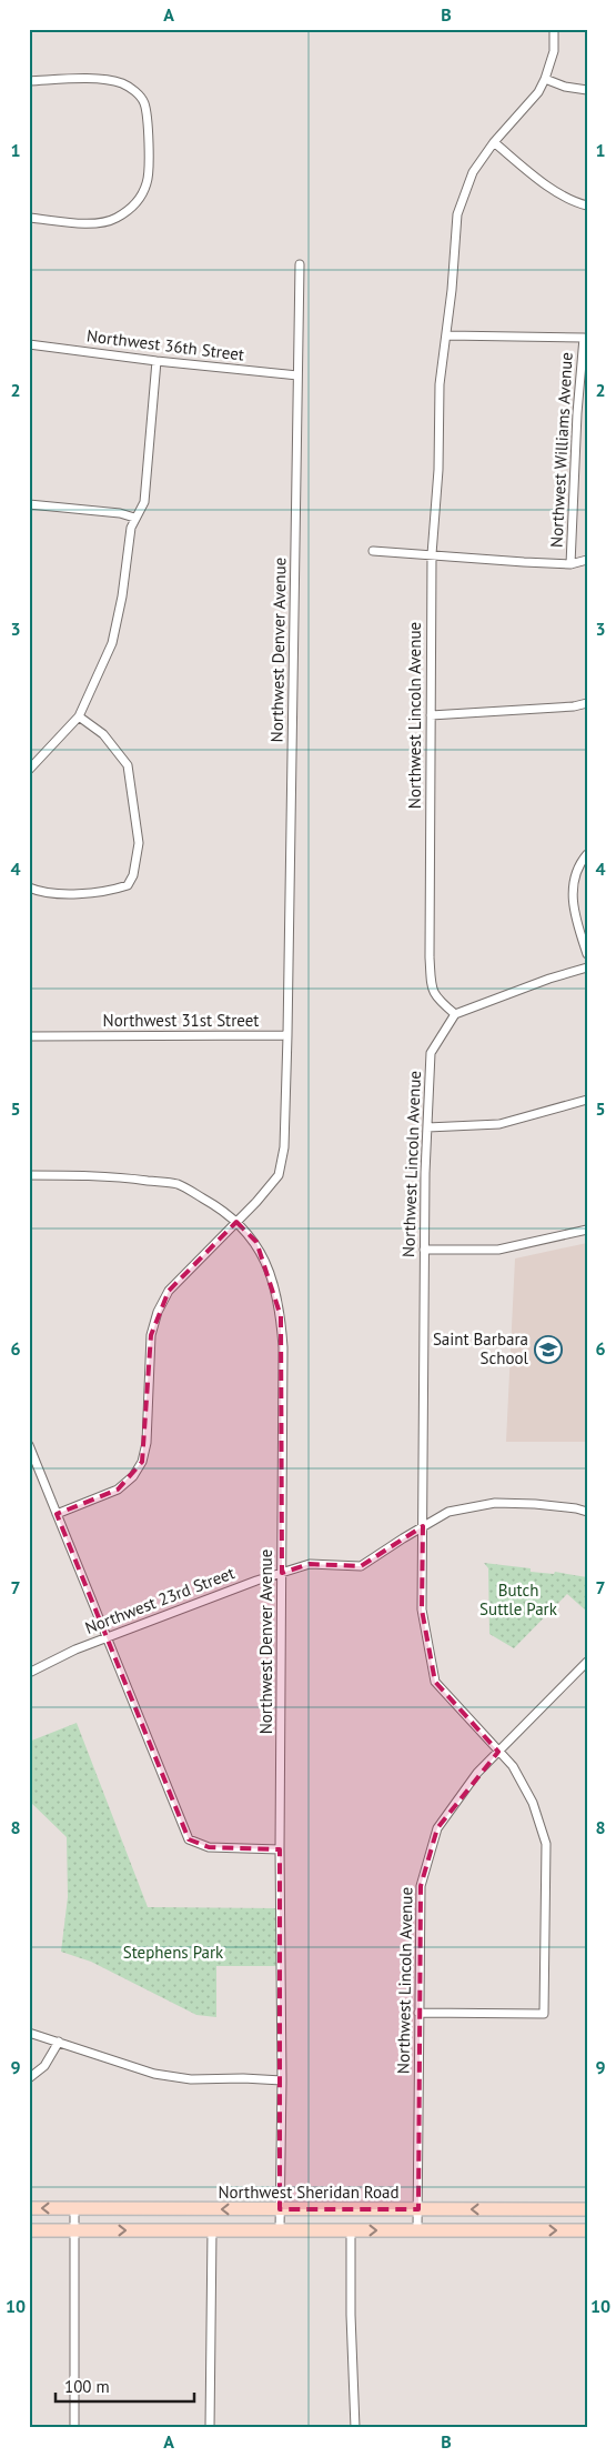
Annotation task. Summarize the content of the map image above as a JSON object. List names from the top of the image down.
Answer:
{
  "streets": {
    "main road": ["Northwest Sheridan Road"],
    "street": [
      "Northwest 36th Street",
      "Northwest Williams Avenue",
      "Northwest Denver Avenue",
      "Northwest Lincoln Avenue",
      "Northwest 31st Street",
      "Northwest 23rd Street"
    ]
  },
  "crossings": [
    ["Northwest 36th Street", "Northwest Denver Avenue"],
    ["Northwest Williams Avenue", "Northwest Lincoln Avenue"],
    ["Northwest Denver Avenue", "Northwest 31st Street"],
    ["Northwest Denver Avenue", "Northwest 23rd Street"],
    ["Northwest Denver Avenue", "Northwest Sheridan Road"],
    ["Northwest Lincoln Avenue", "Northwest 23rd Street"],
    ["Northwest Lincoln Avenue", "Northwest Sheridan Road"]
  ],
  "parks": ["Butch Suttle Park", "Stephens Park"],
  "places": {
    "school or university": ["Saint Barbara School"]
  },
  "scale_bar": "100 m",
  "grid": {
    "columns": ["A", "B"],
    "rows": [
      "1",
      "2",
      "3",
      "4",
      "5",
      "6",
      "7",
      "8",
      "9",
      "10"
    ]
  }
}
